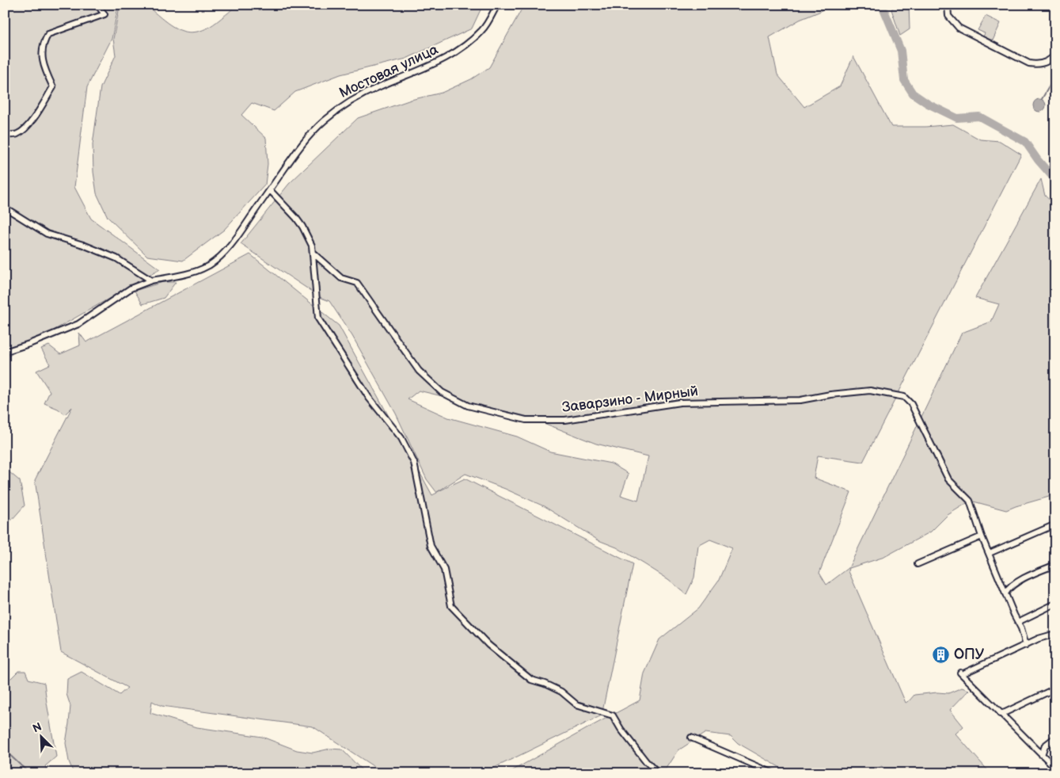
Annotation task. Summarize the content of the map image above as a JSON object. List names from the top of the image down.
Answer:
{
  "streets": {
    "street": ["Мостовая улица", "Заварзино - Мирный"]
  },
  "places": {
    "building": ["ОПУ"]
  },
  "north": "top left"
}
